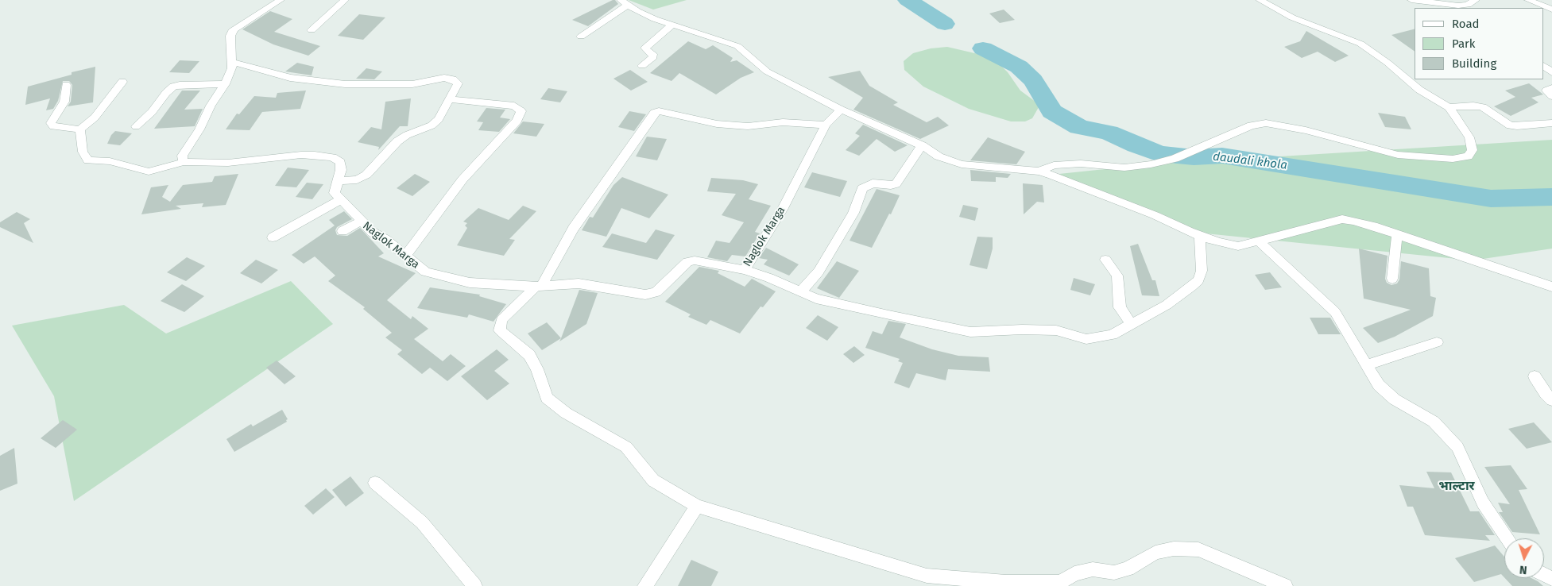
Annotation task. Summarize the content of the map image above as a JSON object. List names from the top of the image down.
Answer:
{
  "streets": {
    "street": ["Naglok Marga"]
  },
  "districts": ["भाल्टार"],
  "water": ["daudali khola"],
  "legend": ["Road", "Park", "Building"],
  "north": "bottom"
}
